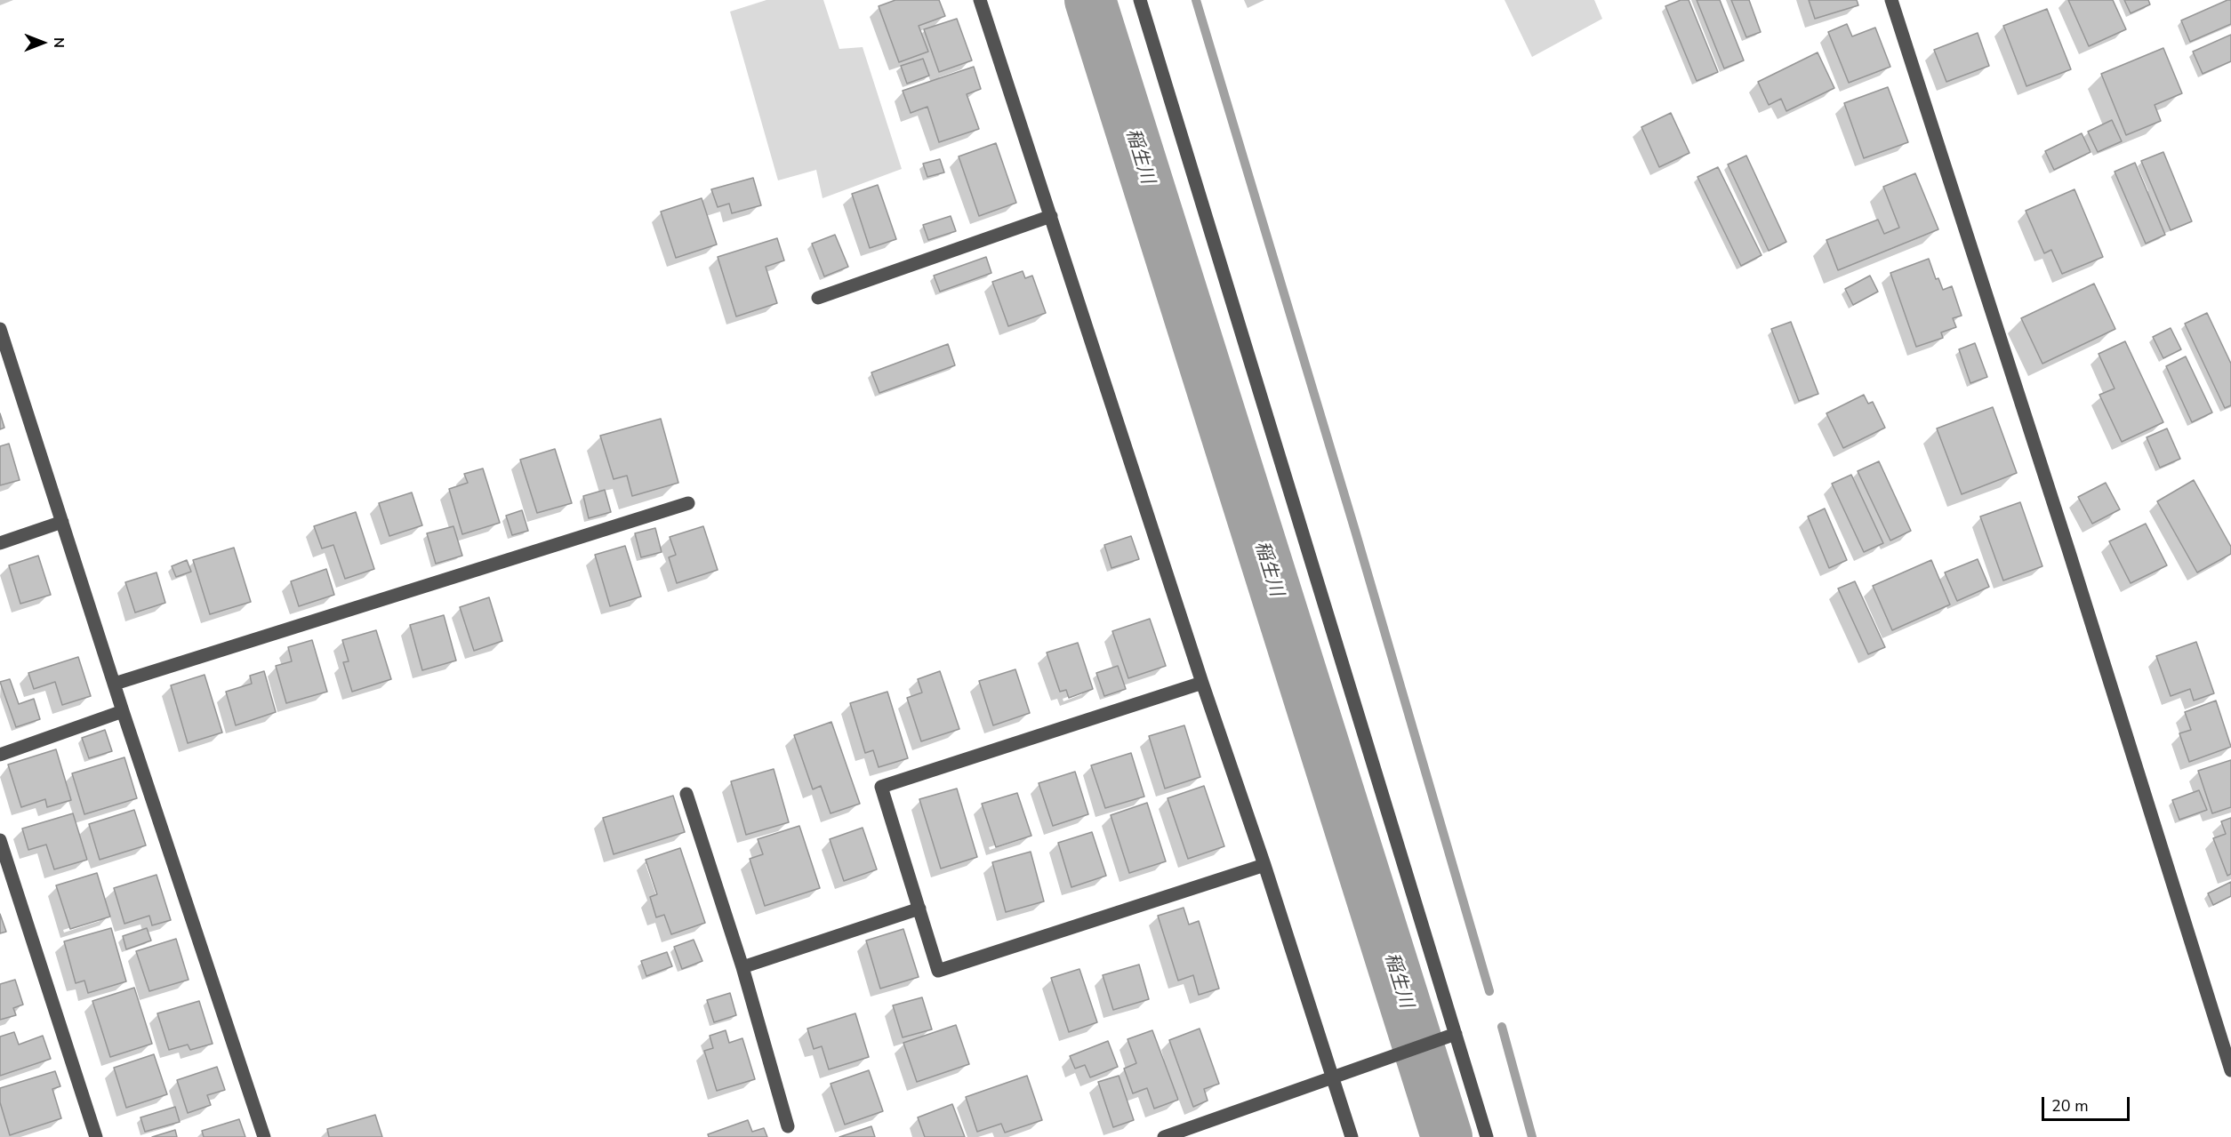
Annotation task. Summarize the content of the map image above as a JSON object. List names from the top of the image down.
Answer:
{
  "water": ["稲生川"],
  "scale_bar": "20 m",
  "north": "right"
}
